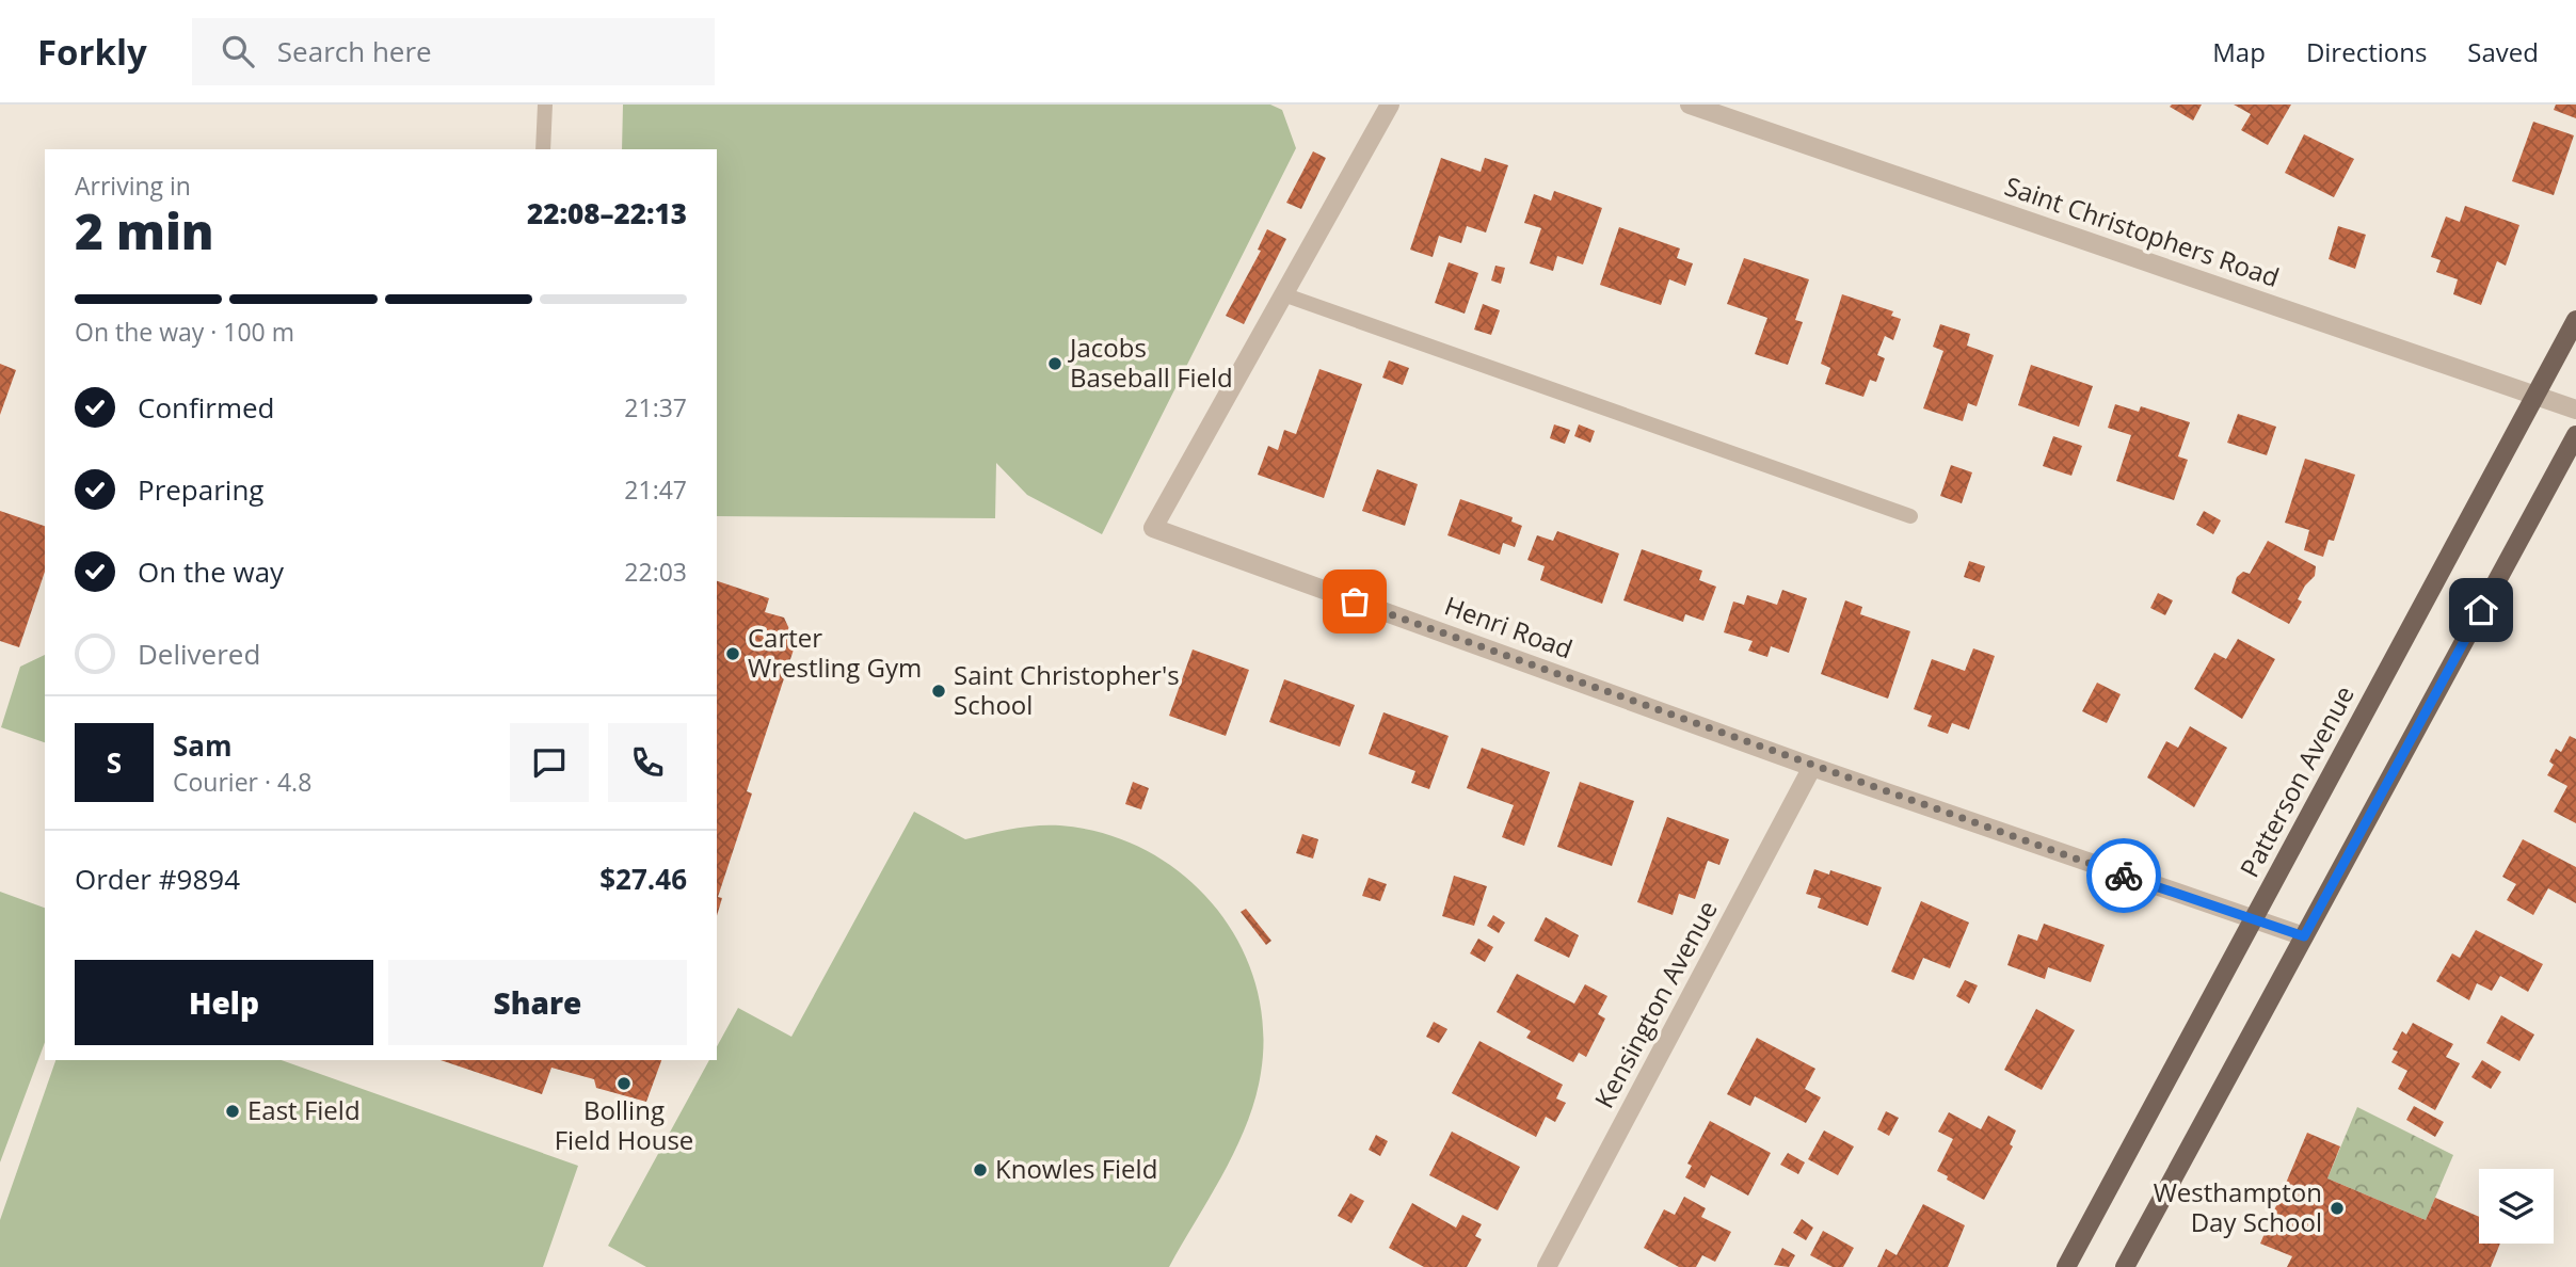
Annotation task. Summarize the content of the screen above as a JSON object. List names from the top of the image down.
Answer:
{
  "streets": {
    "main road": ["Patterson Avenue"],
    "street": ["Saint Christophers Road", "Henri Road", "Kensington Avenue"]
  },
  "crossings": [
    ["Saint Christophers Road", "Patterson Avenue"],
    ["Henri Road", "Patterson Avenue"],
    ["Henri Road", "Kensington Avenue"]
  ],
  "places": [
    "Jacobs Baseball Field",
    "Carter Wrestling Gym",
    "Saint Christopher's School",
    "Bolling Field House",
    "East Field",
    "Knowles Field",
    "Westhampton Day School"
  ],
  "page": {
    "header": "Forkly",
    "search": "Search here",
    "nav": ["Map", "Directions", "Saved"],
    "heading": ["2 min", "Arriving in", "22:08–22:13"],
    "panel": [
      "Sam",
      "Courier · 4.8",
      "Order #9894",
      "$27.46"
    ],
    "bar": "On the way · 100 m",
    "list": [
      ["Confirmed", "21:37"],
      ["Preparing", "21:47"],
      ["On the way", "22:03"],
      "Delivered"
    ],
    "round": "S",
    "buttons": ["Help", "Share"]
  }
}
